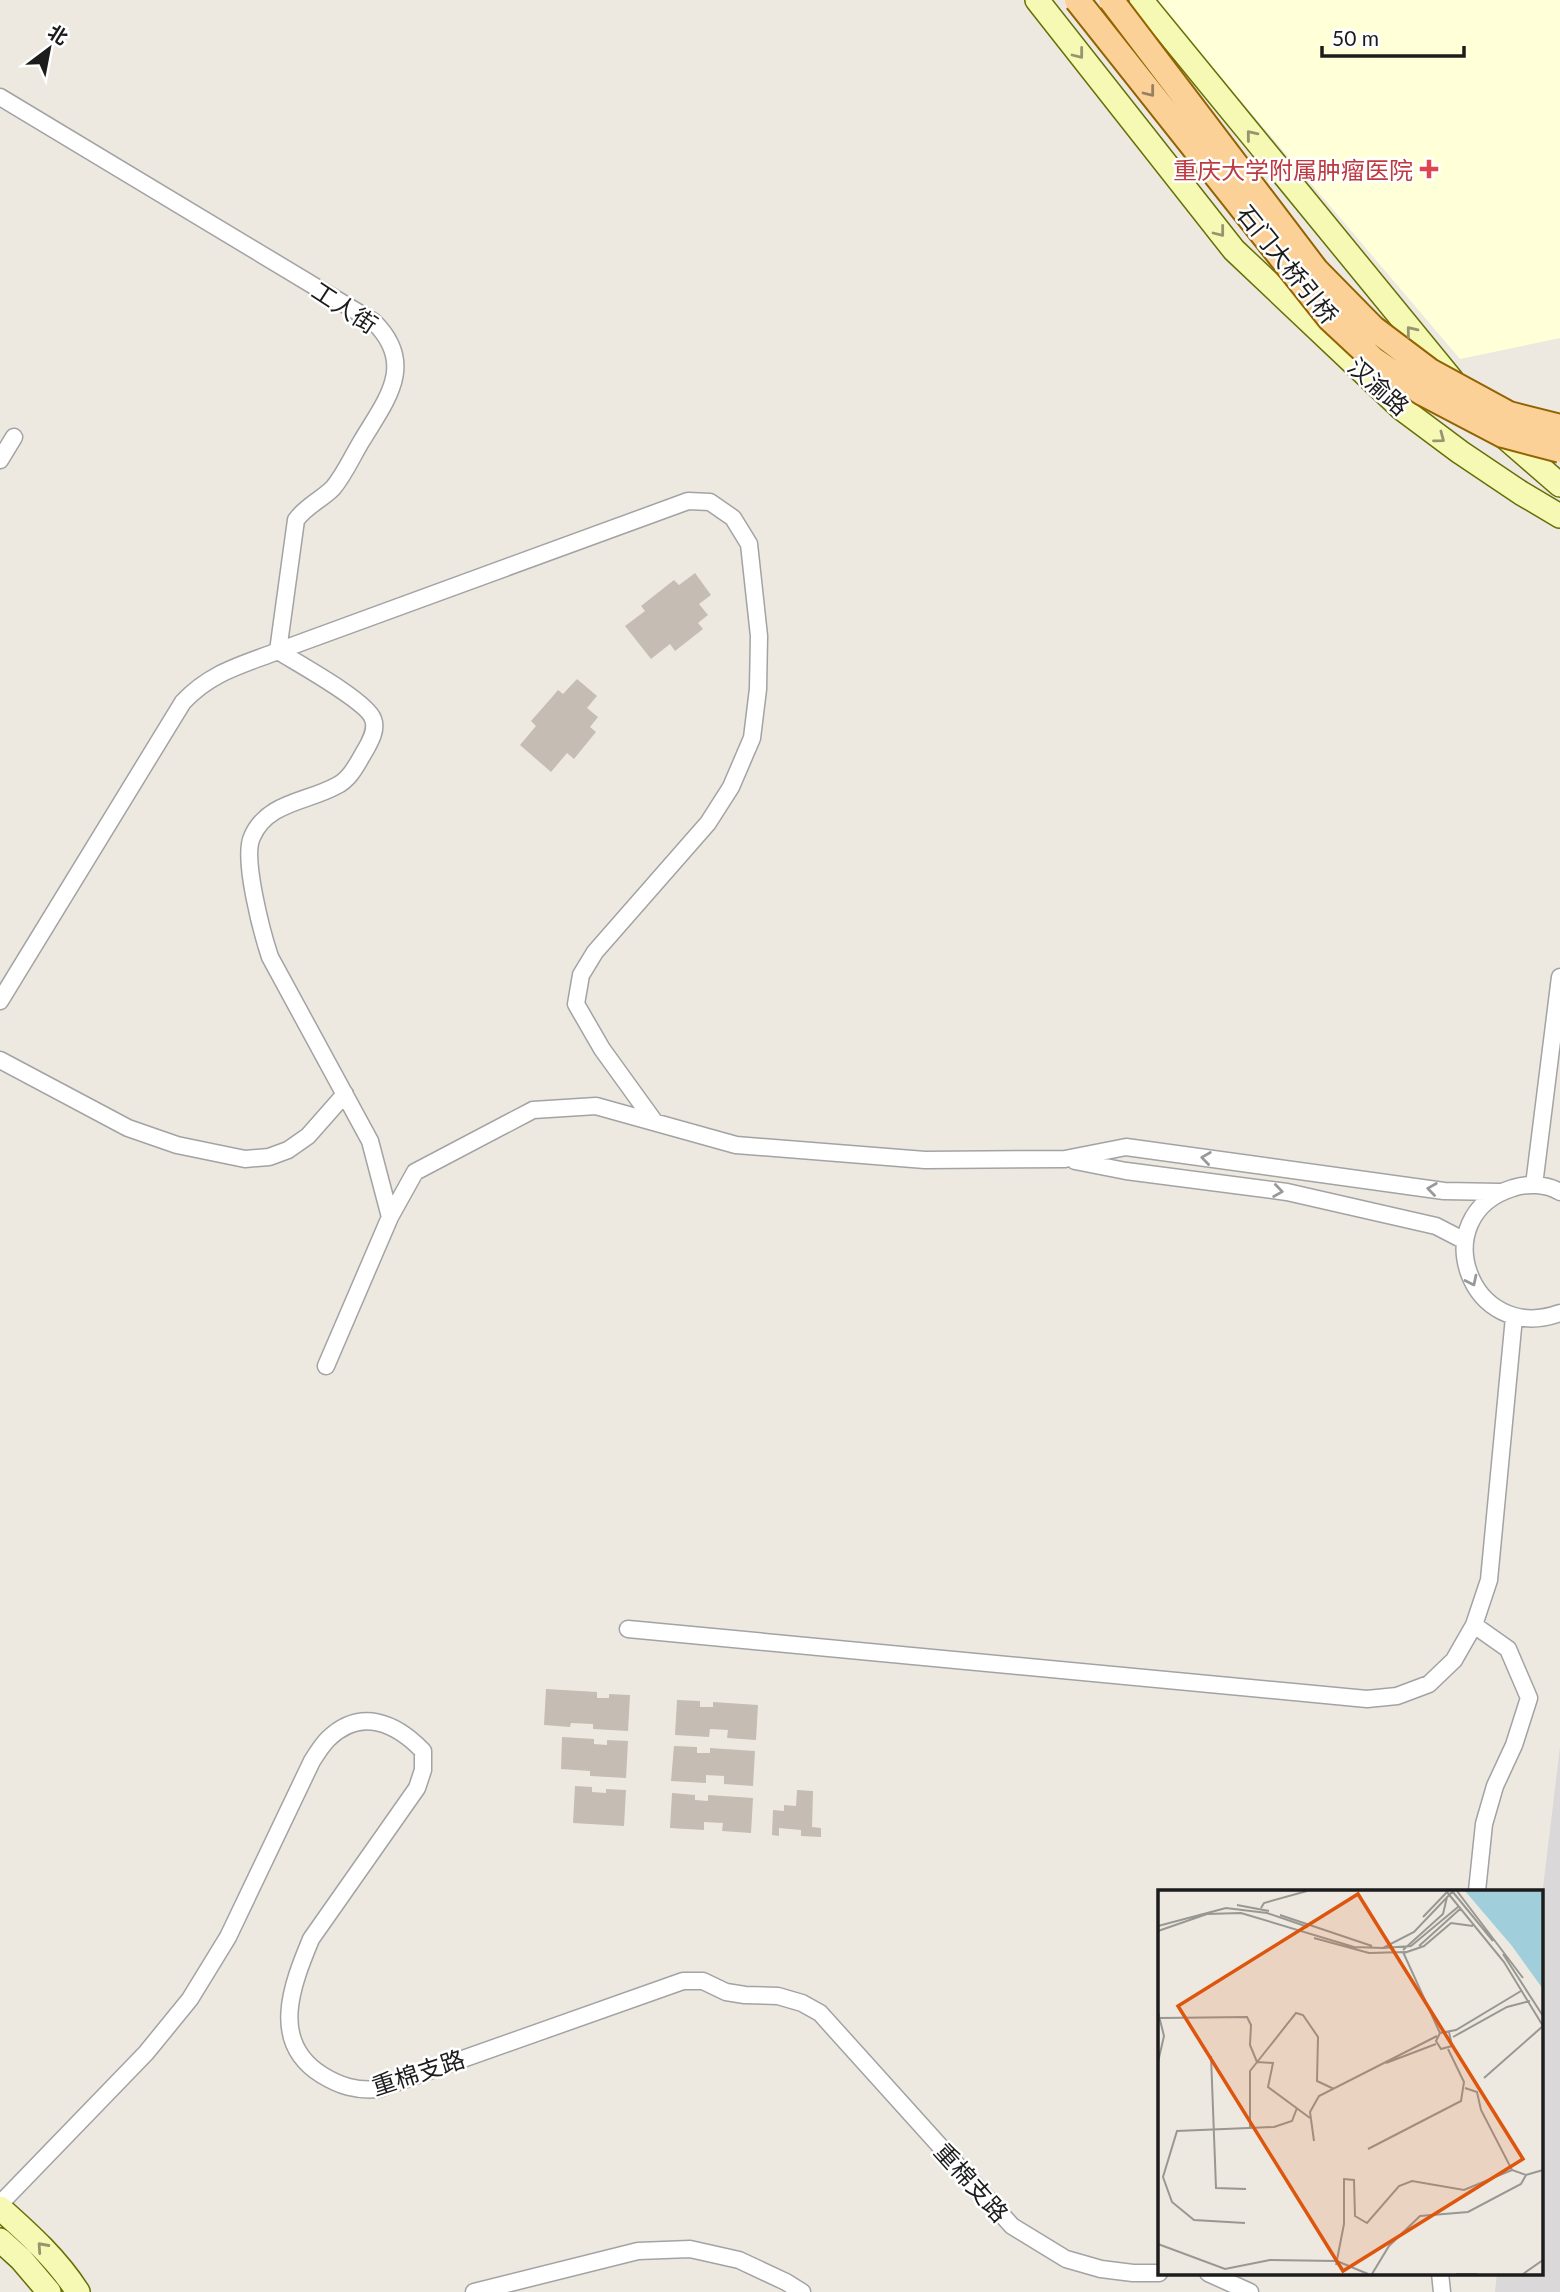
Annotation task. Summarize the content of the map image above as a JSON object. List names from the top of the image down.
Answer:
{
  "streets": {
    "main road": ["石门大桥引桥"],
    "street": ["工人街", "汉渝路", "重棉支路"]
  },
  "places": {
    "health": ["重庆大学附属肿瘤医院"]
  },
  "scale_bar": "50 m",
  "north": "top right"
}
